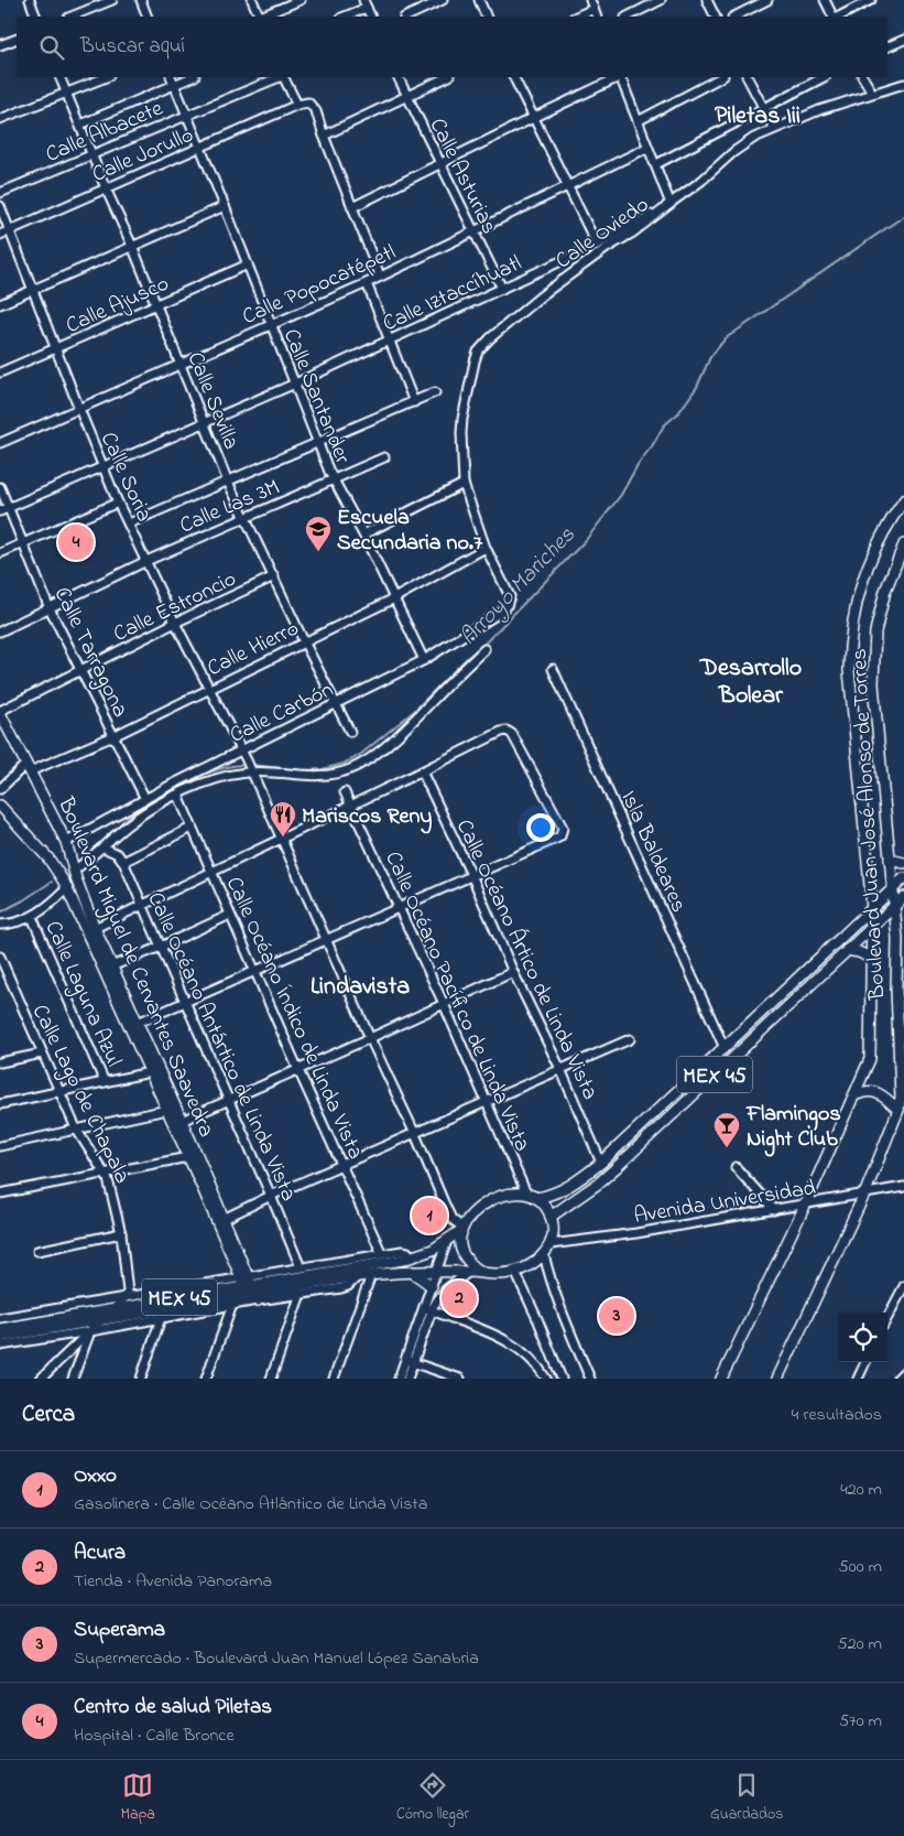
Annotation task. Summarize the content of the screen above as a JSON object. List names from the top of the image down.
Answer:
{
  "streets": {
    "main road": ["Boulevard Juan José Alonso de Torres", "Boulevard Miguel de Cervantes Saavedra", "MEX 45"],
    "street": [
      "Calle Albacete",
      "Calle Jorullo",
      "Calle Asturias",
      "Calle Oviedo",
      "Calle Popocatépetl",
      "Calle Iztaccíhuatl",
      "Calle Ajusco",
      "Calle Santander",
      "Calle Sevilla",
      "Calle Soria",
      "Calle Las 3M",
      "Calle Estroncio",
      "Calle Hierro",
      "Calle Tarragona",
      "Calle Carbón",
      "Isla Baldeares",
      "Calle Océano Ártico de Linda Vista",
      "Calle Laguna Azul",
      "Calle Océano Pacífico de Linda Vista",
      "Calle Océano Índico de Linda Vista",
      "Calle Océano Antártico de Linda Vista",
      "Calle Lago de Chapala",
      "Avenida Universidad"
    ]
  },
  "crossings": [
    ["Calle Albacete", "Calle Santander"],
    ["Calle Albacete", "Calle Sevilla"],
    ["Calle Jorullo", "Calle Santander"],
    ["Calle Jorullo", "Calle Sevilla"],
    ["Calle Jorullo", "Calle Soria"],
    ["Calle Asturias", "Calle Popocatépetl"],
    ["Calle Asturias", "Calle Iztaccíhuatl"],
    ["Calle Oviedo", "Calle Iztaccíhuatl"],
    ["Calle Oviedo", "Calle Hierro"],
    ["Calle Oviedo", "Calle Carbón"],
    ["Calle Popocatépetl", "Calle Santander"],
    ["Calle Popocatépetl", "Calle Sevilla"],
    ["Calle Popocatépetl", "Calle Soria"],
    ["Calle Iztaccíhuatl", "Calle Santander"],
    ["Calle Iztaccíhuatl", "Calle Sevilla"],
    ["Calle Iztaccíhuatl", "Calle Soria"],
    ["Calle Iztaccíhuatl", "Calle Tarragona"],
    ["Calle Ajusco", "Calle Santander"],
    ["Calle Ajusco", "Calle Sevilla"],
    ["Calle Ajusco", "Calle Soria"],
    ["Calle Santander", "Calle Las 3M"],
    ["Calle Santander", "Calle Hierro"],
    ["Calle Santander", "Calle Carbón"],
    ["Calle Sevilla", "Calle Las 3M"],
    ["Calle Sevilla", "Calle Estroncio"],
    ["Calle Sevilla", "Calle Hierro"],
    ["Calle Sevilla", "Calle Carbón"],
    ["Calle Soria", "Calle Las 3M"],
    ["Calle Soria", "Calle Estroncio"],
    ["Calle Soria", "Calle Hierro"],
    ["Calle Soria", "Calle Carbón"],
    ["Calle Soria", "Calle Océano Pacífico de Linda Vista"],
    ["Calle Soria", "MEX 45"],
    ["Calle Soria", "Avenida Universidad"],
    ["Calle Las 3M", "Calle Tarragona"],
    ["Calle Estroncio", "Calle Tarragona"],
    ["Calle Estroncio", "Boulevard Miguel de Cervantes Saavedra"],
    ["Calle Hierro", "Calle Tarragona"],
    ["Calle Hierro", "Boulevard Miguel de Cervantes Saavedra"],
    ["Calle Tarragona", "Calle Carbón"],
    ["Calle Carbón", "Boulevard Miguel de Cervantes Saavedra"],
    ["Boulevard Juan José Alonso de Torres", "MEX 45"],
    ["Boulevard Juan José Alonso de Torres", "Avenida Universidad"],
    ["Isla Baldeares", "MEX 45"],
    ["Calle Océano Ártico de Linda Vista", "MEX 45"],
    ["Boulevard Miguel de Cervantes Saavedra", "MEX 45"],
    ["Calle Océano Pacífico de Linda Vista", "MEX 45"],
    ["Calle Océano Pacífico de Linda Vista", "Avenida Universidad"],
    ["MEX 45", "Avenida Universidad"]
  ],
  "districts": ["Piletas Iii", "Desarrollo Bolear", "Lindavista"],
  "water": ["Arroyo Mariches"],
  "places": {
    "school or university": ["Escuela Secundaria no.7"],
    "restaurant": ["Mariscos Reny"],
    "bar": ["Flamingos Night Club"]
  },
  "page": {
    "search": "Buscar aquí",
    "pins": [
      "4",
      "1",
      "2",
      "3"
    ],
    "heading": ["Cerca", "4 resultados"],
    "list": [
      {
        "mark": "1",
        "name": "Oxxo",
        "note": "Gasolinera · Calle Océano Atlántico de Linda Vista",
        "value": "420 m"
      },
      {
        "mark": "2",
        "name": "Acura",
        "note": "Tienda · Avenida Panorama",
        "value": "500 m"
      },
      {
        "mark": "3",
        "name": "Superama",
        "note": "Supermercado · Boulevard Juan Manuel López Sanabria",
        "value": "520 m"
      },
      {
        "mark": "4",
        "name": "Centro de salud Piletas",
        "note": "Hospital · Calle Bronce",
        "value": "570 m"
      }
    ],
    "nav": ["Mapa", "Cómo llegar", "Guardados"]
  }
}
